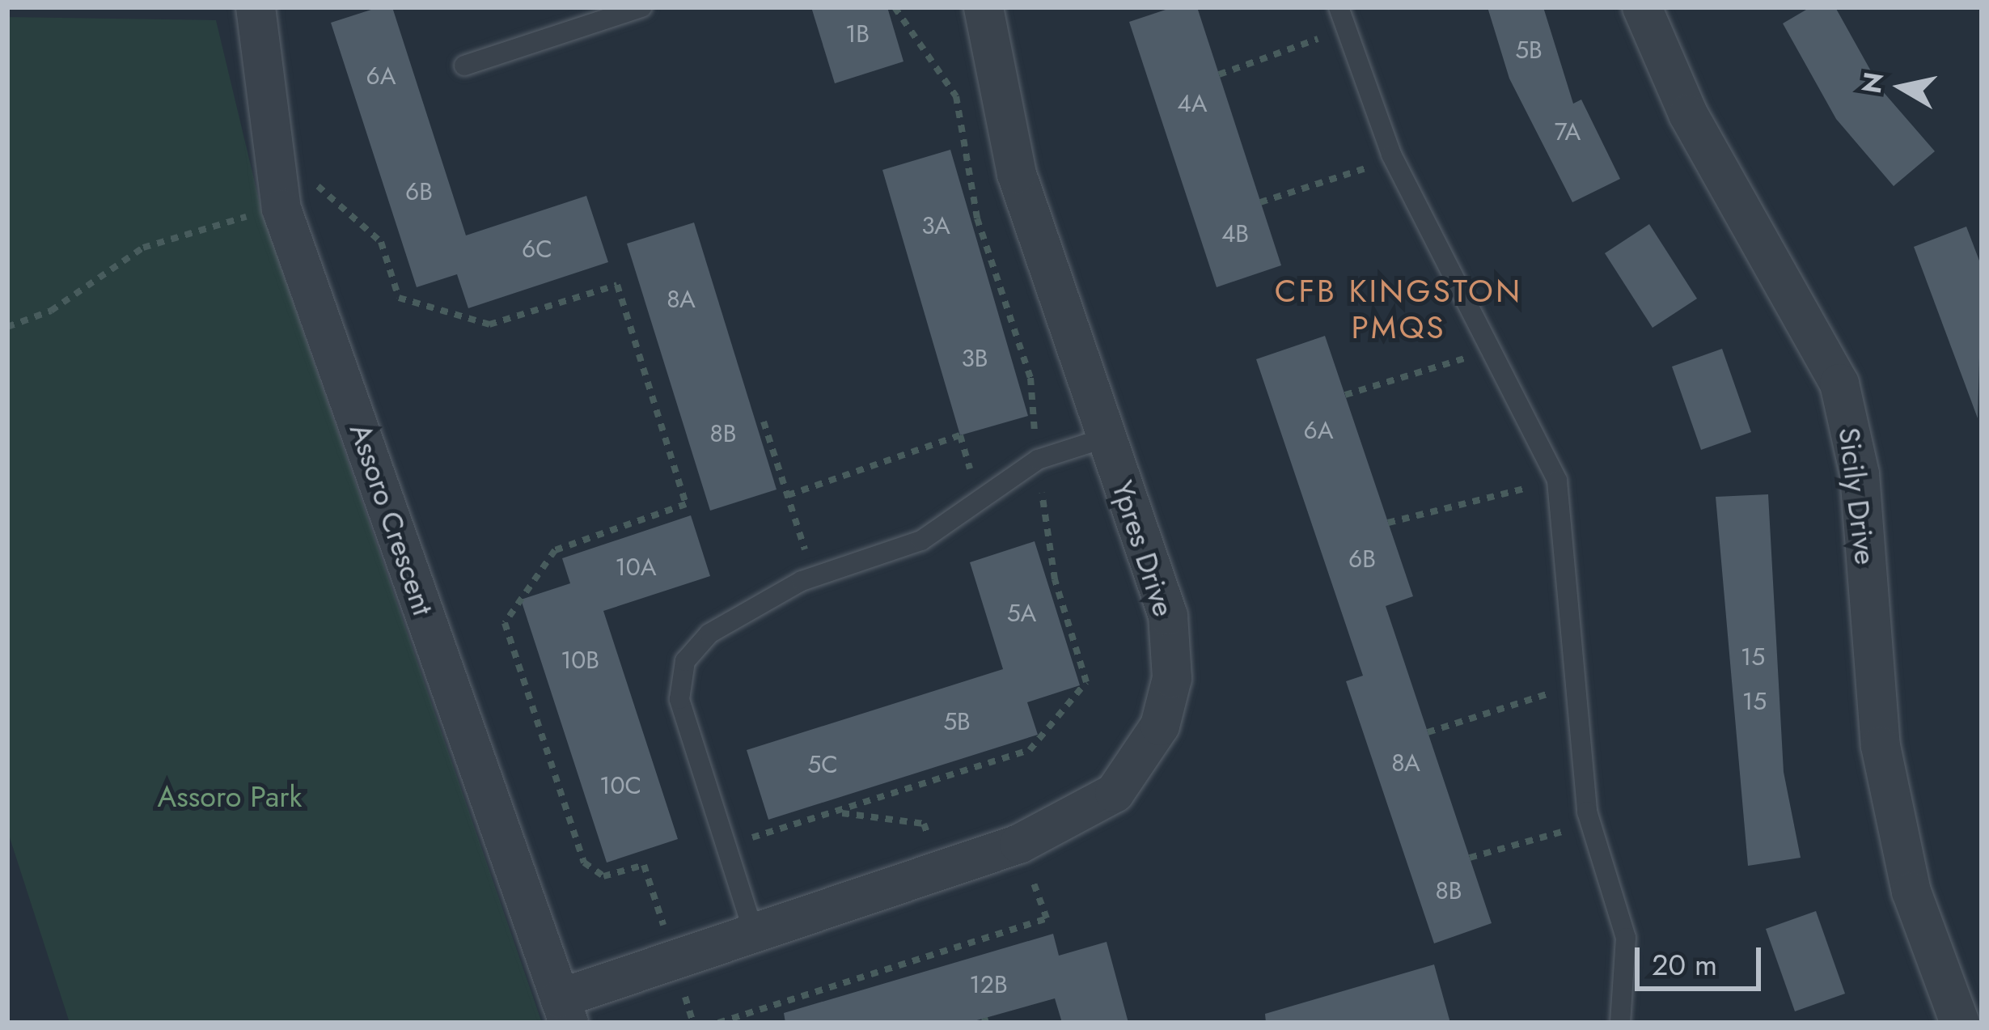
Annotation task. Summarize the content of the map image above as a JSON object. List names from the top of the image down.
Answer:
{
  "streets": {
    "street": ["Sicily Drive", "Assoro Crescent", "Ypres Drive"]
  },
  "crossings": [
    ["Assoro Crescent", "Ypres Drive"]
  ],
  "districts": ["CFB KINGSTON PMQS"],
  "parks": ["Assoro Park"],
  "house_numbers": [
    "1B",
    "5B",
    "6A",
    "4A",
    "7A",
    "6B",
    "3A",
    "4B",
    "6C",
    "8A",
    "3B",
    "6A",
    "8B",
    "6B",
    "10A",
    "5A",
    "15",
    "10B",
    "15",
    "5B",
    "8A",
    "5C",
    "10C",
    "8B",
    "12B"
  ],
  "scale_bar": "20 m",
  "north": "left"
}
